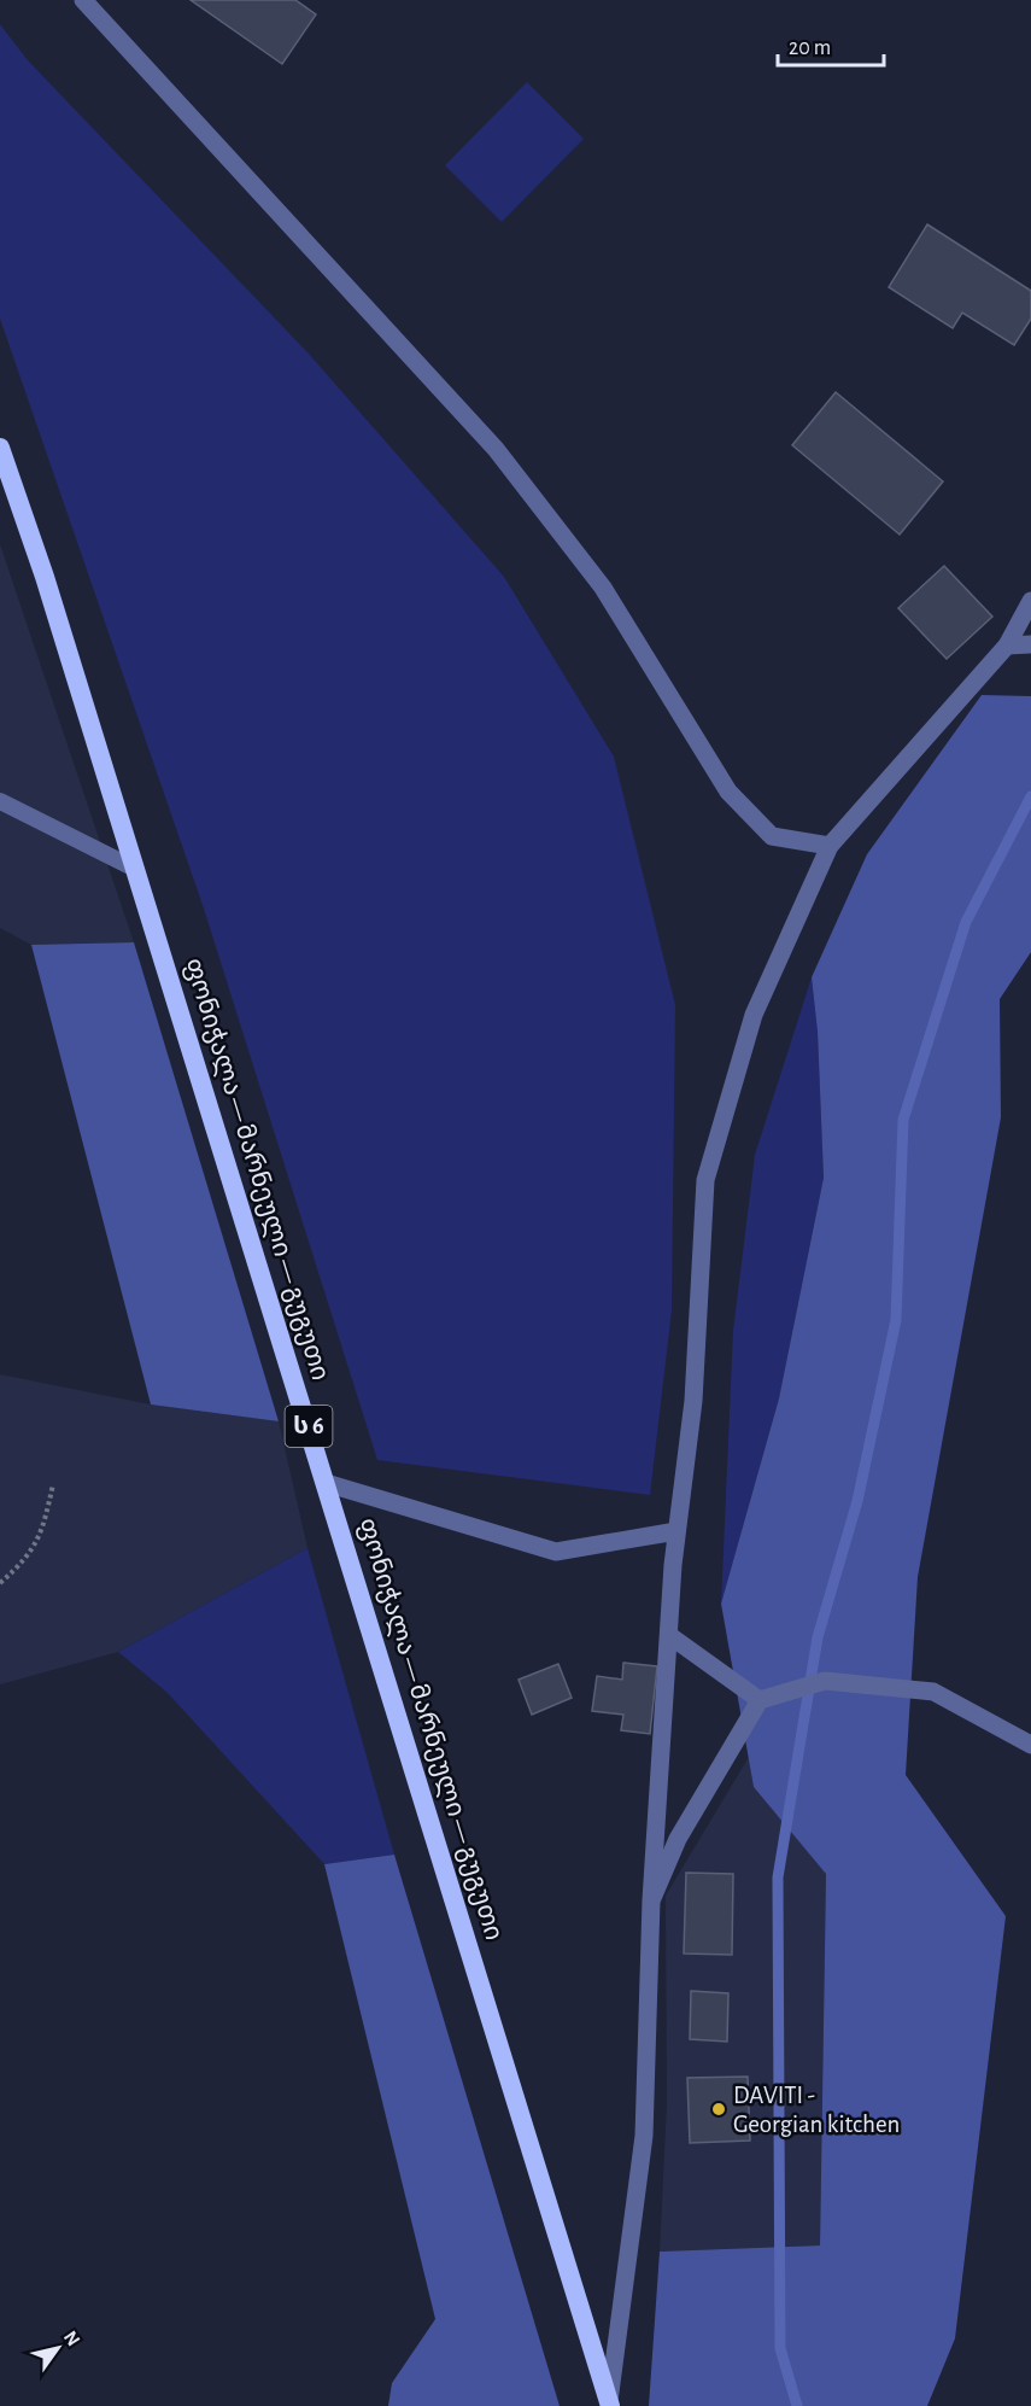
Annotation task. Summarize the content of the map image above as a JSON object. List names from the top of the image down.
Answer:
{
  "streets": {
    "highway": ["ფონიჭალა — მარნეული — გუგუთი", "ს 6"]
  },
  "places": ["DAVITI - Georgian kitchen"],
  "scale_bar": "20 m",
  "north": "top right"
}
